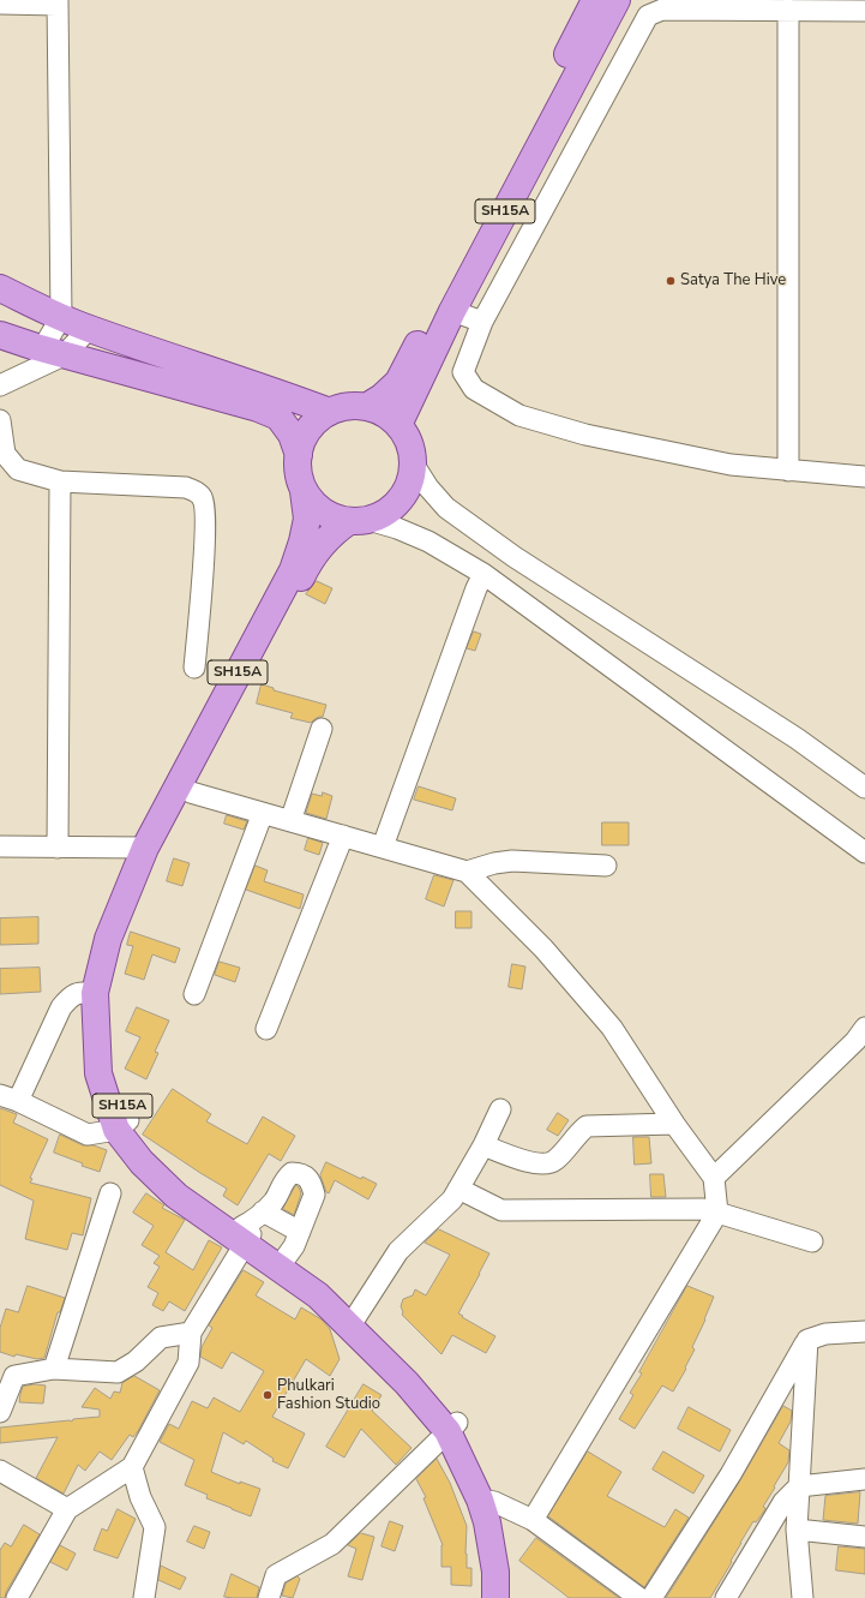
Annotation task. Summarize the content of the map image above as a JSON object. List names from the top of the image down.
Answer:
{
  "streets": {
    "main road": ["SH15A"]
  },
  "places": ["Satya The Hive", "Phulkari Fashion Studio"]
}
